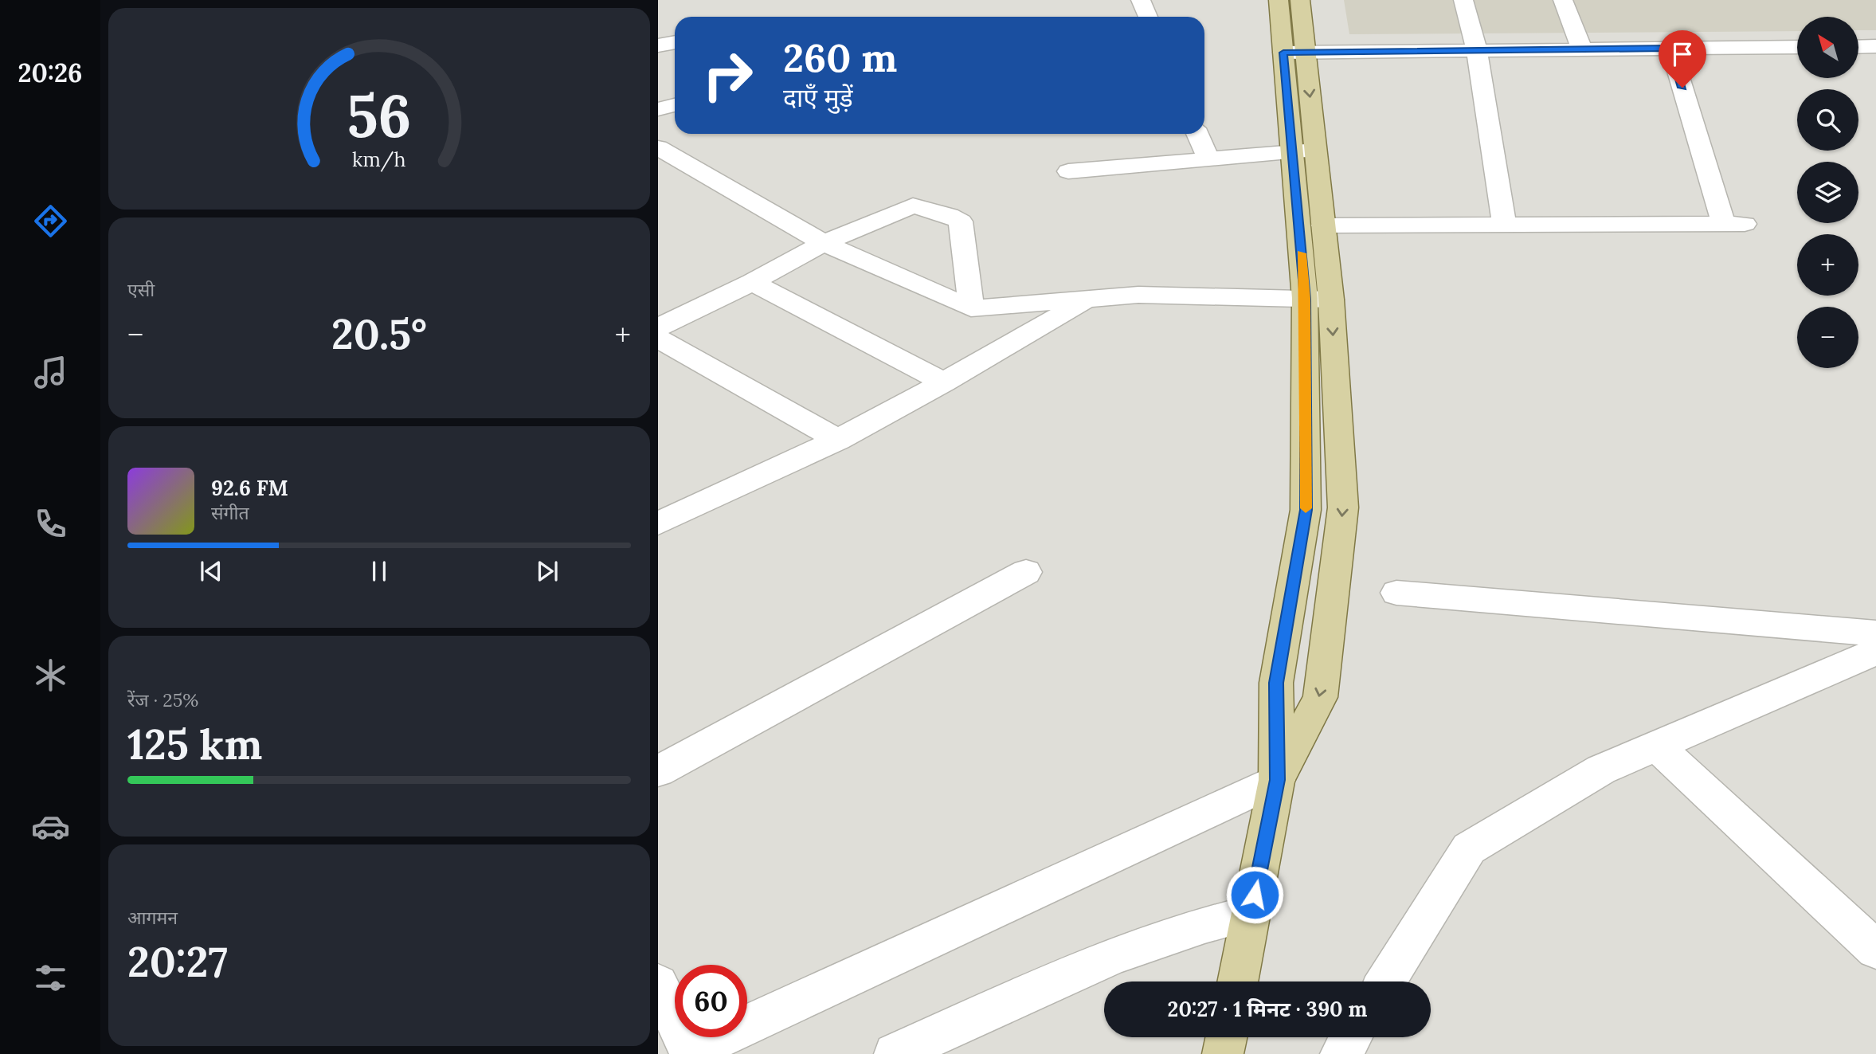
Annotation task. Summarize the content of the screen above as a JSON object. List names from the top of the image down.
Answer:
{
  "north": "top left",
  "page": {
    "tabs": "20:26",
    "map_buttons": ["+", "−"],
    "turn": ["260 m", "दाएँ मुड़ें"],
    "tile": [
      "एसी",
      ["रेंज · 25%", "125 km"],
      ["आगमन", "20:27"]
    ],
    "heat": ["−", "20.5°", "+"],
    "song": ["92.6 FM", "संगीत"],
    "limit": "60",
    "trip": "20:27 · 1 मिनट · 390 m",
    "gauge": ["56", "km/h"]
  }
}
